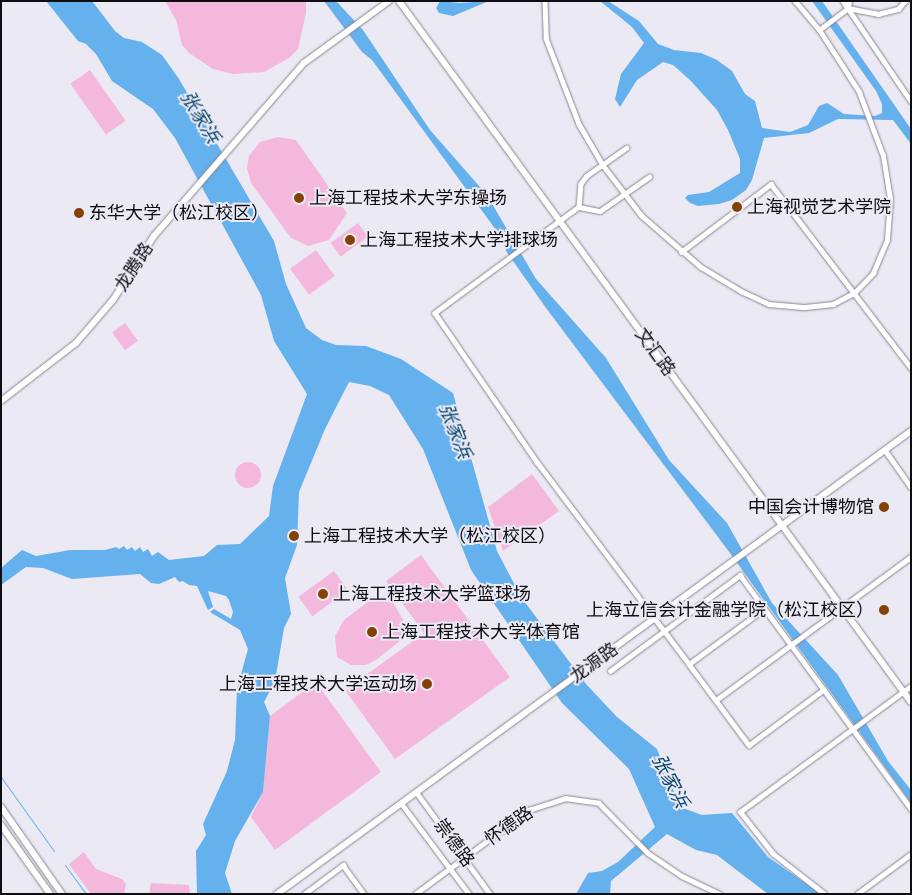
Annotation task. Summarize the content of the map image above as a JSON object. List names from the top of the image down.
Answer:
{
  "streets": {
    "main road": ["龙腾路", "文汇路", "龙源路"],
    "street": ["怀德路", "崇德路"]
  },
  "crossings": [
    ["文汇路", "龙源路"],
    ["龙源路", "崇德路"],
    ["怀德路", "崇德路"]
  ],
  "water": ["张家浜"],
  "places": [
    "上海工程技术大学东操场",
    "上海视觉艺术学院",
    "东华大学（松江校区）",
    "上海工程技术大学排球场",
    "中国会计博物馆",
    "上海工程技术大学（松江校区）",
    "上海工程技术大学篮球场",
    "上海立信会计金融学院（松江校区）",
    "上海工程技术大学体育馆",
    "上海工程技术大学运动场"
  ]
}
